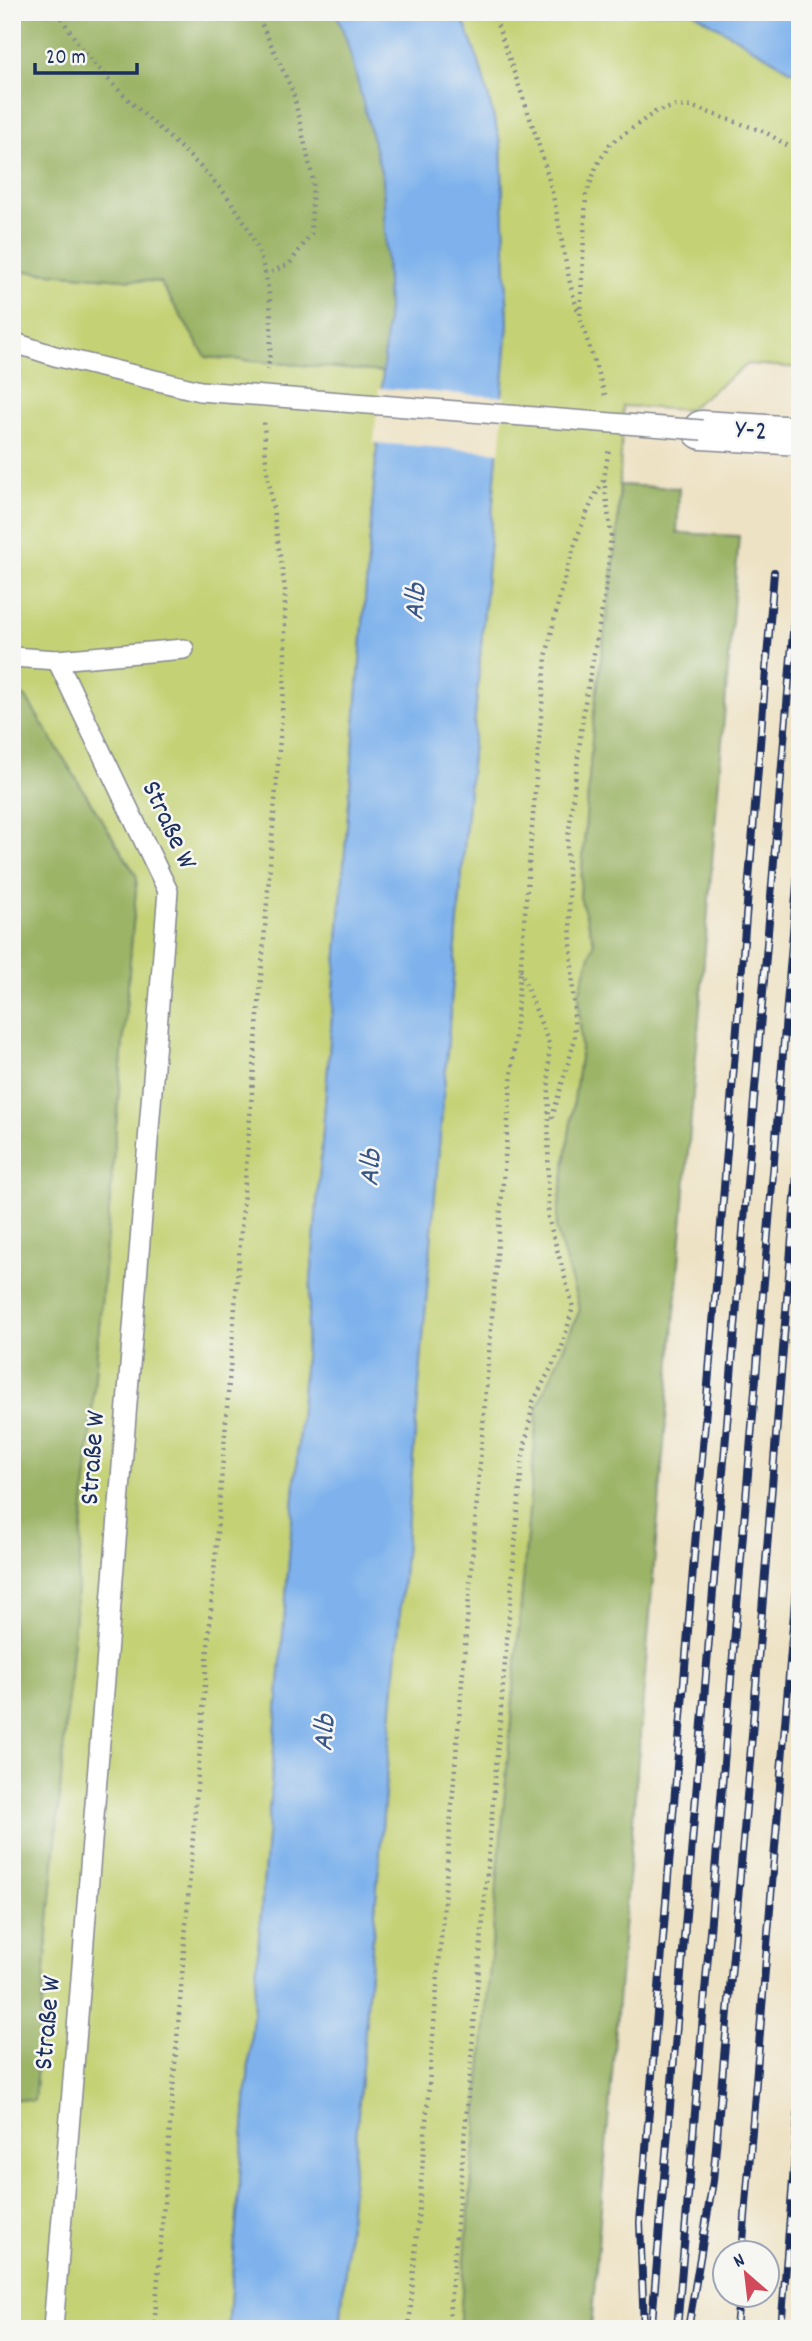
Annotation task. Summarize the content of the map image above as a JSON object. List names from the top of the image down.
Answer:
{
  "streets": {
    "street": ["Y-2"],
    "lane": ["Straße W"]
  },
  "water": ["Alb"],
  "scale_bar": "20 m",
  "north": "top left"
}
